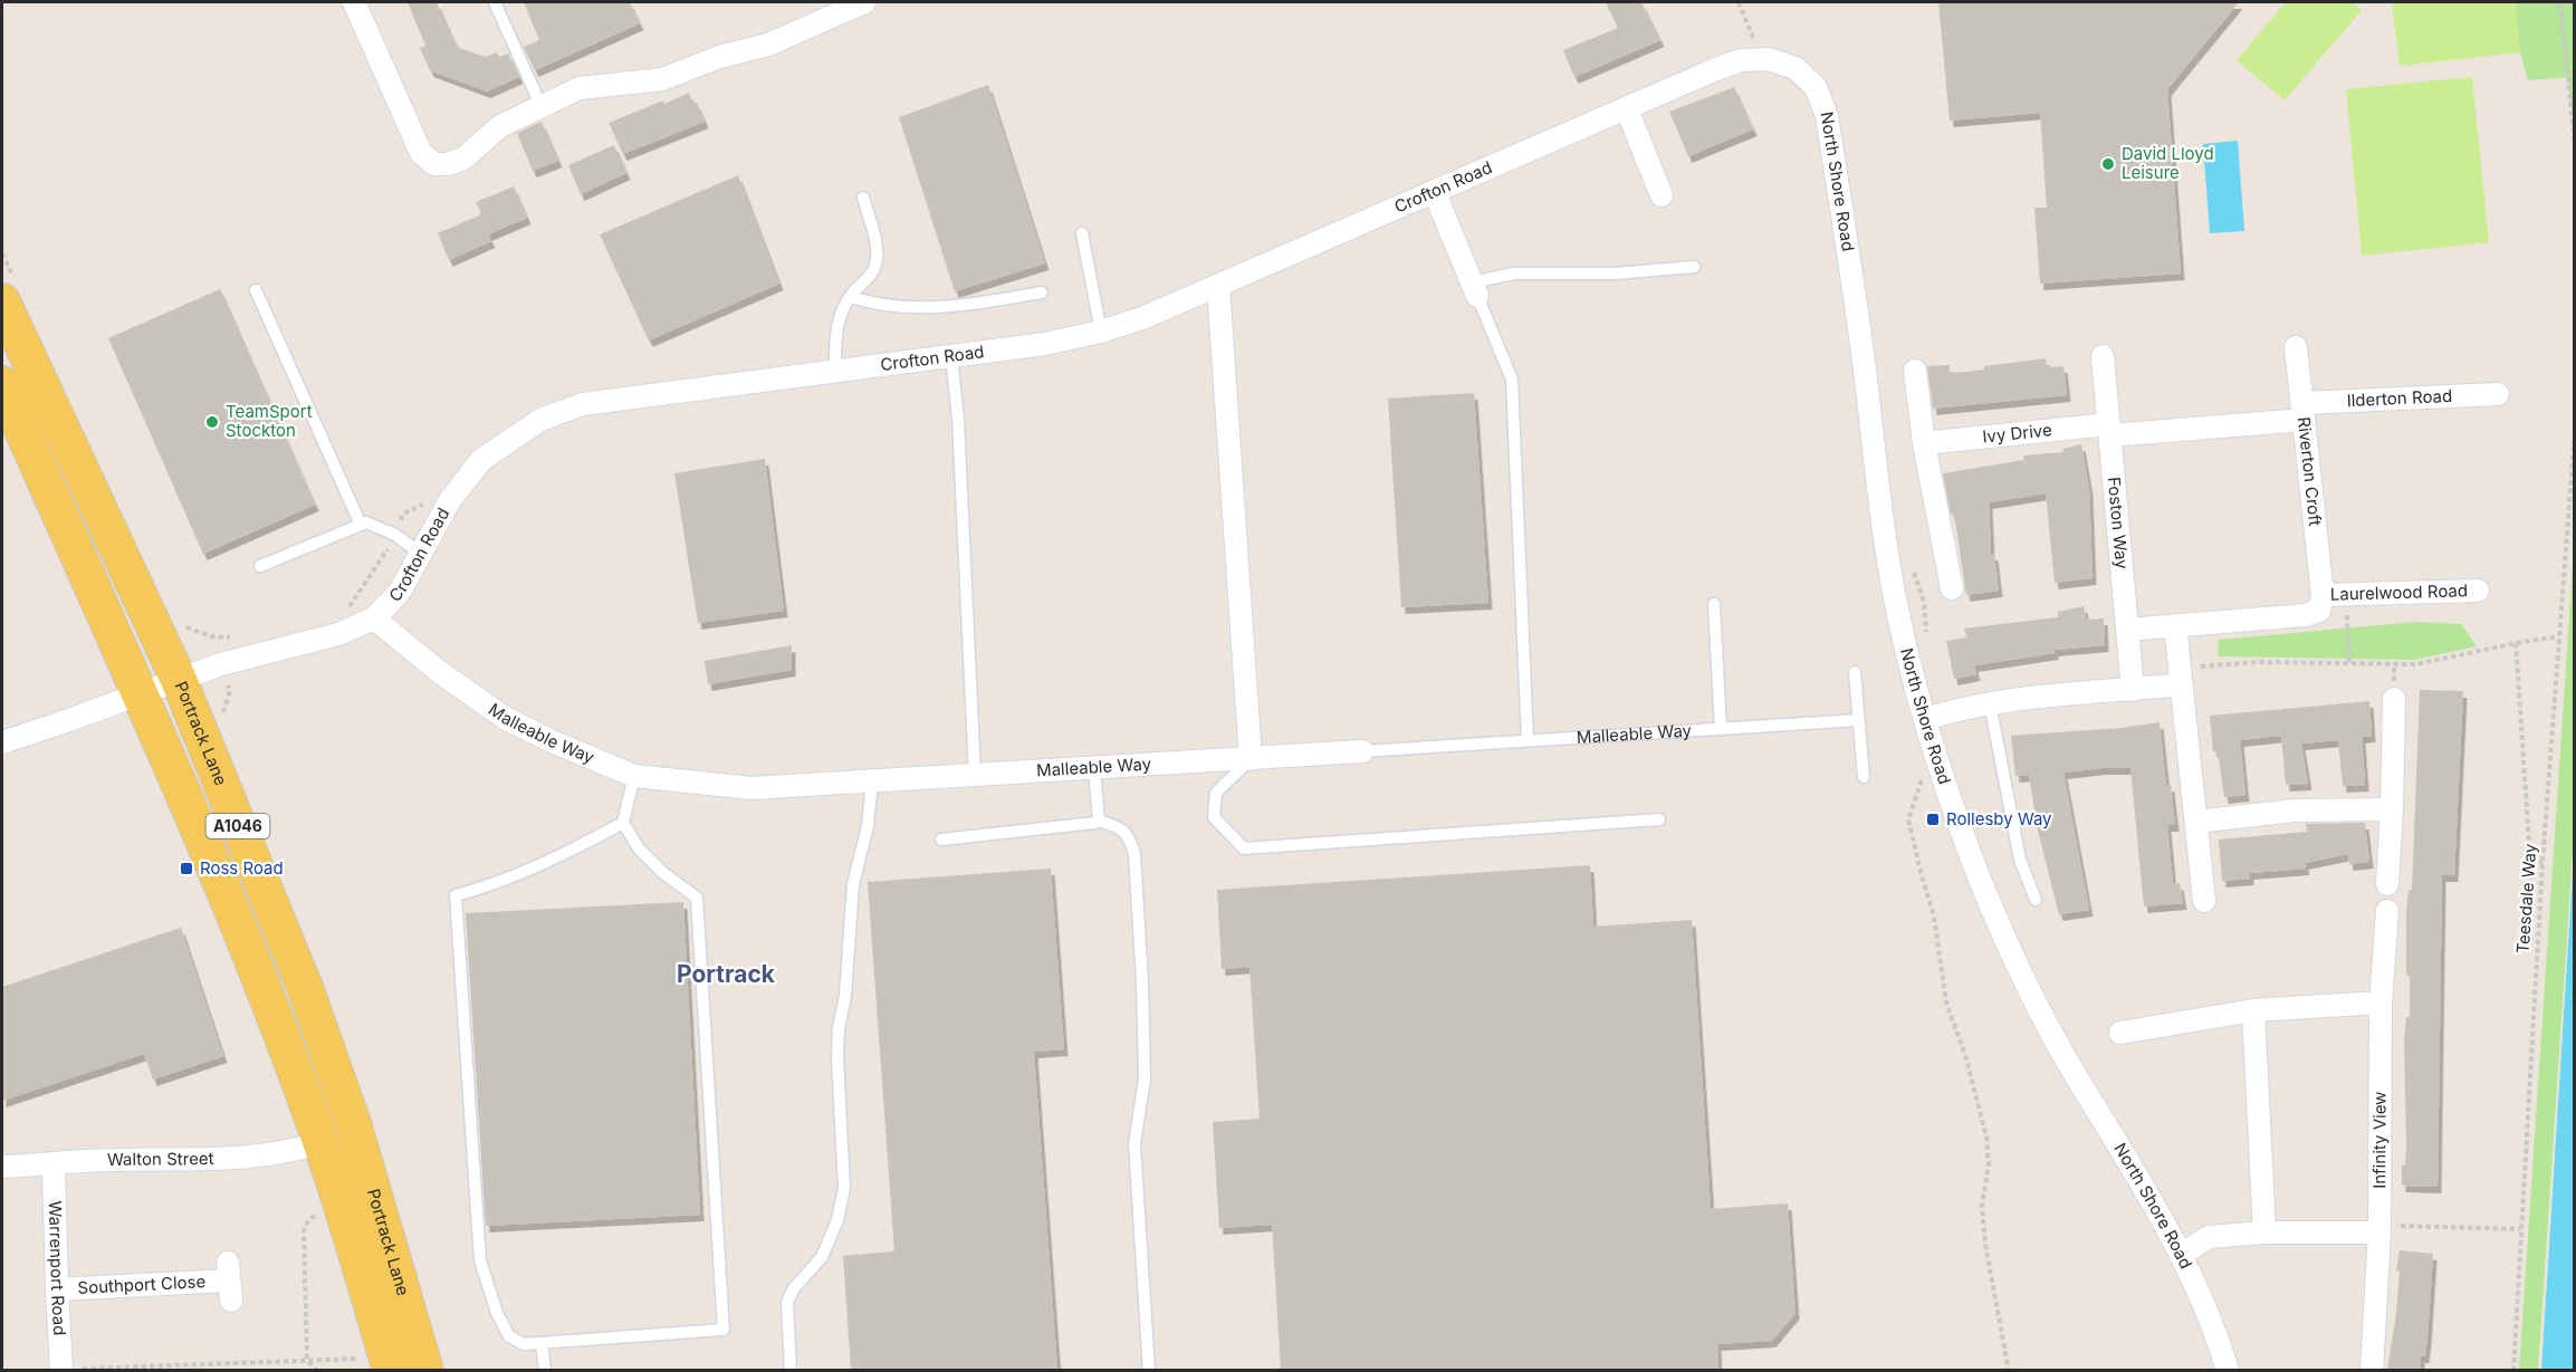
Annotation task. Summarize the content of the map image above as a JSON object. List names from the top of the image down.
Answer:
{
  "streets": {
    "main road": ["Portrack Lane", "A1046"],
    "street": [
      "North Shore Road",
      "Crofton Road",
      "Ilderton Road",
      "Ivy Drive",
      "Riverton Croft",
      "Foston Way",
      "Laurelwood Road",
      "Malleable Way",
      "Infinity View",
      "Walton Street",
      "Warrenport Road",
      "Southport Close"
    ],
    "path": ["Teesdale Way"]
  },
  "crossings": [
    ["North Shore Road", "Crofton Road"],
    ["Crofton Road", "Malleable Way"],
    ["Crofton Road", "Portrack Lane"],
    ["Ilderton Road", "Ivy Drive"],
    ["Ilderton Road", "Riverton Croft"],
    ["Ilderton Road", "Foston Way"],
    ["Ivy Drive", "Foston Way"],
    ["Riverton Croft", "Laurelwood Road"],
    ["Foston Way", "Laurelwood Road"],
    ["Portrack Lane", "Walton Street"],
    ["Walton Street", "Warrenport Road"],
    ["Warrenport Road", "Southport Close"]
  ],
  "districts": ["Portrack"],
  "places": {
    "other": ["David Lloyd Leisure", "TeamSport Stockton"],
    "transit": ["Rollesby Way", "Ross Road"]
  }
}
